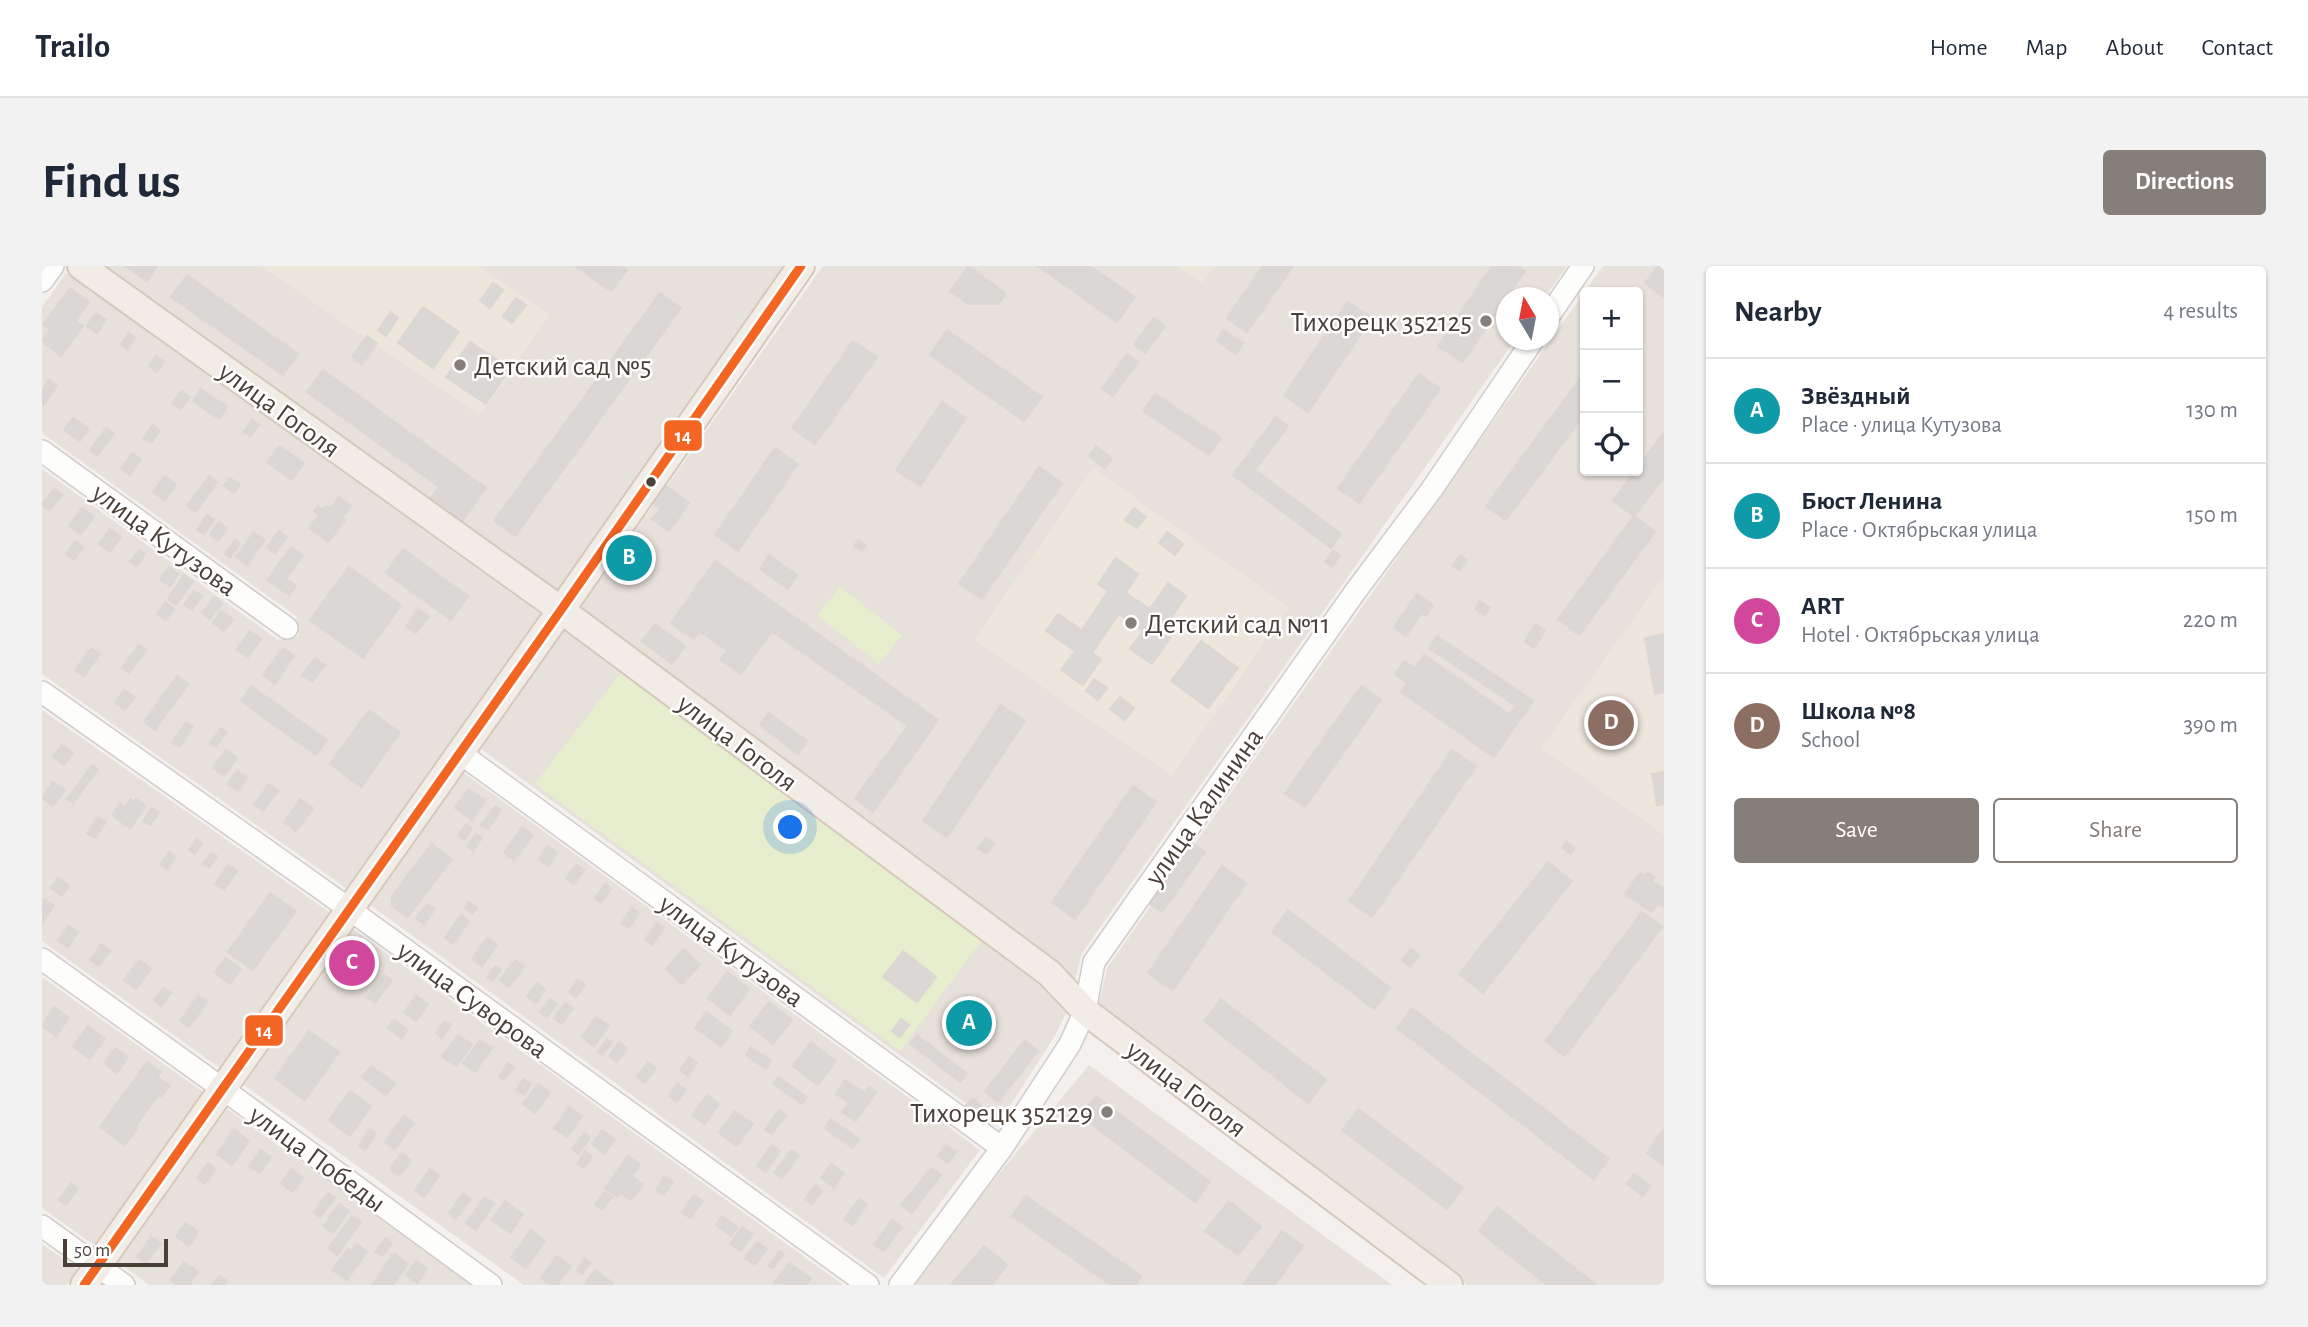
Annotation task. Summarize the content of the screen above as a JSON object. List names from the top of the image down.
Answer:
{
  "streets": {
    "main road": ["улица Гоголя"],
    "street": [
      "улица Кутузова",
      "улица Калинина",
      "улица Суворова",
      "улица Победы"
    ]
  },
  "crossings": [
    ["улица Гоголя", "улица Калинина"],
    ["улица Кутузова", "улица Калинина"]
  ],
  "places": [
    "Тихорецк 352125",
    "Детский сад №5",
    "Детский сад №11",
    "Тихорецк 352129"
  ],
  "lines": ["transit line 14"],
  "scale_bar": "50 m",
  "north": "top",
  "page": {
    "header": "Trailo",
    "nav": [
      "Home",
      "Map",
      "About",
      "Contact"
    ],
    "buttons": [
      "Directions",
      ["Save", "Share"]
    ],
    "title": "Find us",
    "heading": ["Nearby", "4 results"],
    "map_buttons": ["+", "−"],
    "list": [
      {
        "mark": "A",
        "name": "Звёздный",
        "note": "Place · улица Кутузова",
        "value": "130 m"
      },
      {
        "mark": "B",
        "name": "Бюст Ленина",
        "note": "Place · Октябрьская улица",
        "value": "150 m"
      },
      {
        "mark": "C",
        "name": "ART",
        "note": "Hotel · Октябрьская улица",
        "value": "220 m"
      },
      {
        "mark": "D",
        "name": "Школа №8",
        "note": "School",
        "value": "390 m"
      }
    ],
    "pins": [
      "B",
      "D",
      "C",
      "A"
    ],
    "scale": "50 m"
  }
}
